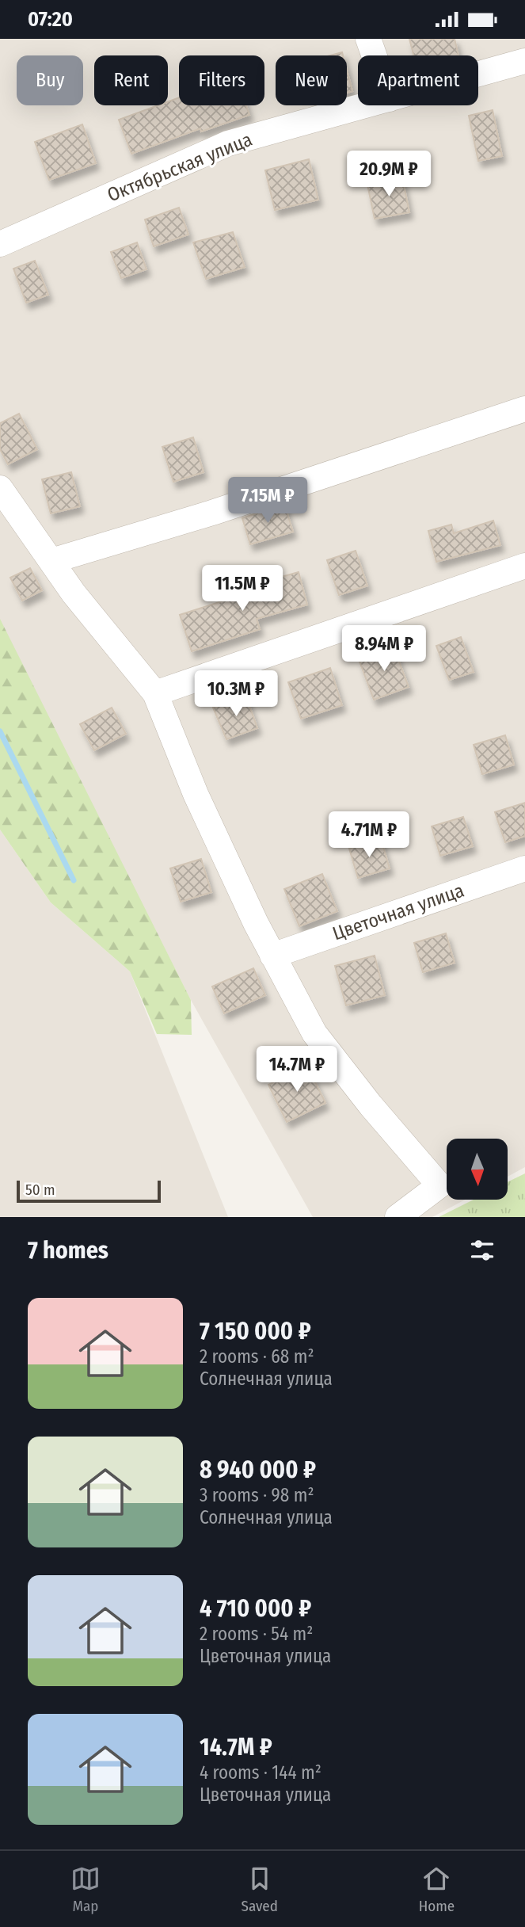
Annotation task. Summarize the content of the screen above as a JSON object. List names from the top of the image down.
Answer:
{
  "streets": {
    "street": ["Октябрьская улица", "Цветочная улица"]
  },
  "scale_bar": "50 m",
  "north": "bottom",
  "page": {
    "status": "07:20",
    "chip": [
      "Buy",
      "Rent",
      "Filters",
      "New",
      "Apartment"
    ],
    "price": [
      "20.9M ₽",
      "7.15M ₽",
      "11.5M ₽",
      "8.94M ₽",
      "10.3M ₽",
      "4.71M ₽",
      "14.7M ₽"
    ],
    "scale": "50 m",
    "heading": "7 homes",
    "list": [
      {
        "name": "7 150 000 ₽",
        "note": "2 rooms · 68 m² · Солнечная улица"
      },
      {
        "name": "8 940 000 ₽",
        "note": "3 rooms · 98 m² · Солнечная улица"
      },
      {
        "name": "4 710 000 ₽",
        "note": "2 rooms · 54 m² · Цветочная улица"
      },
      {
        "name": "14.7M ₽",
        "note": "4 rooms · 144 m² · Цветочная улица"
      }
    ],
    "tabs": ["Map", "Saved", "Home"]
  }
}
